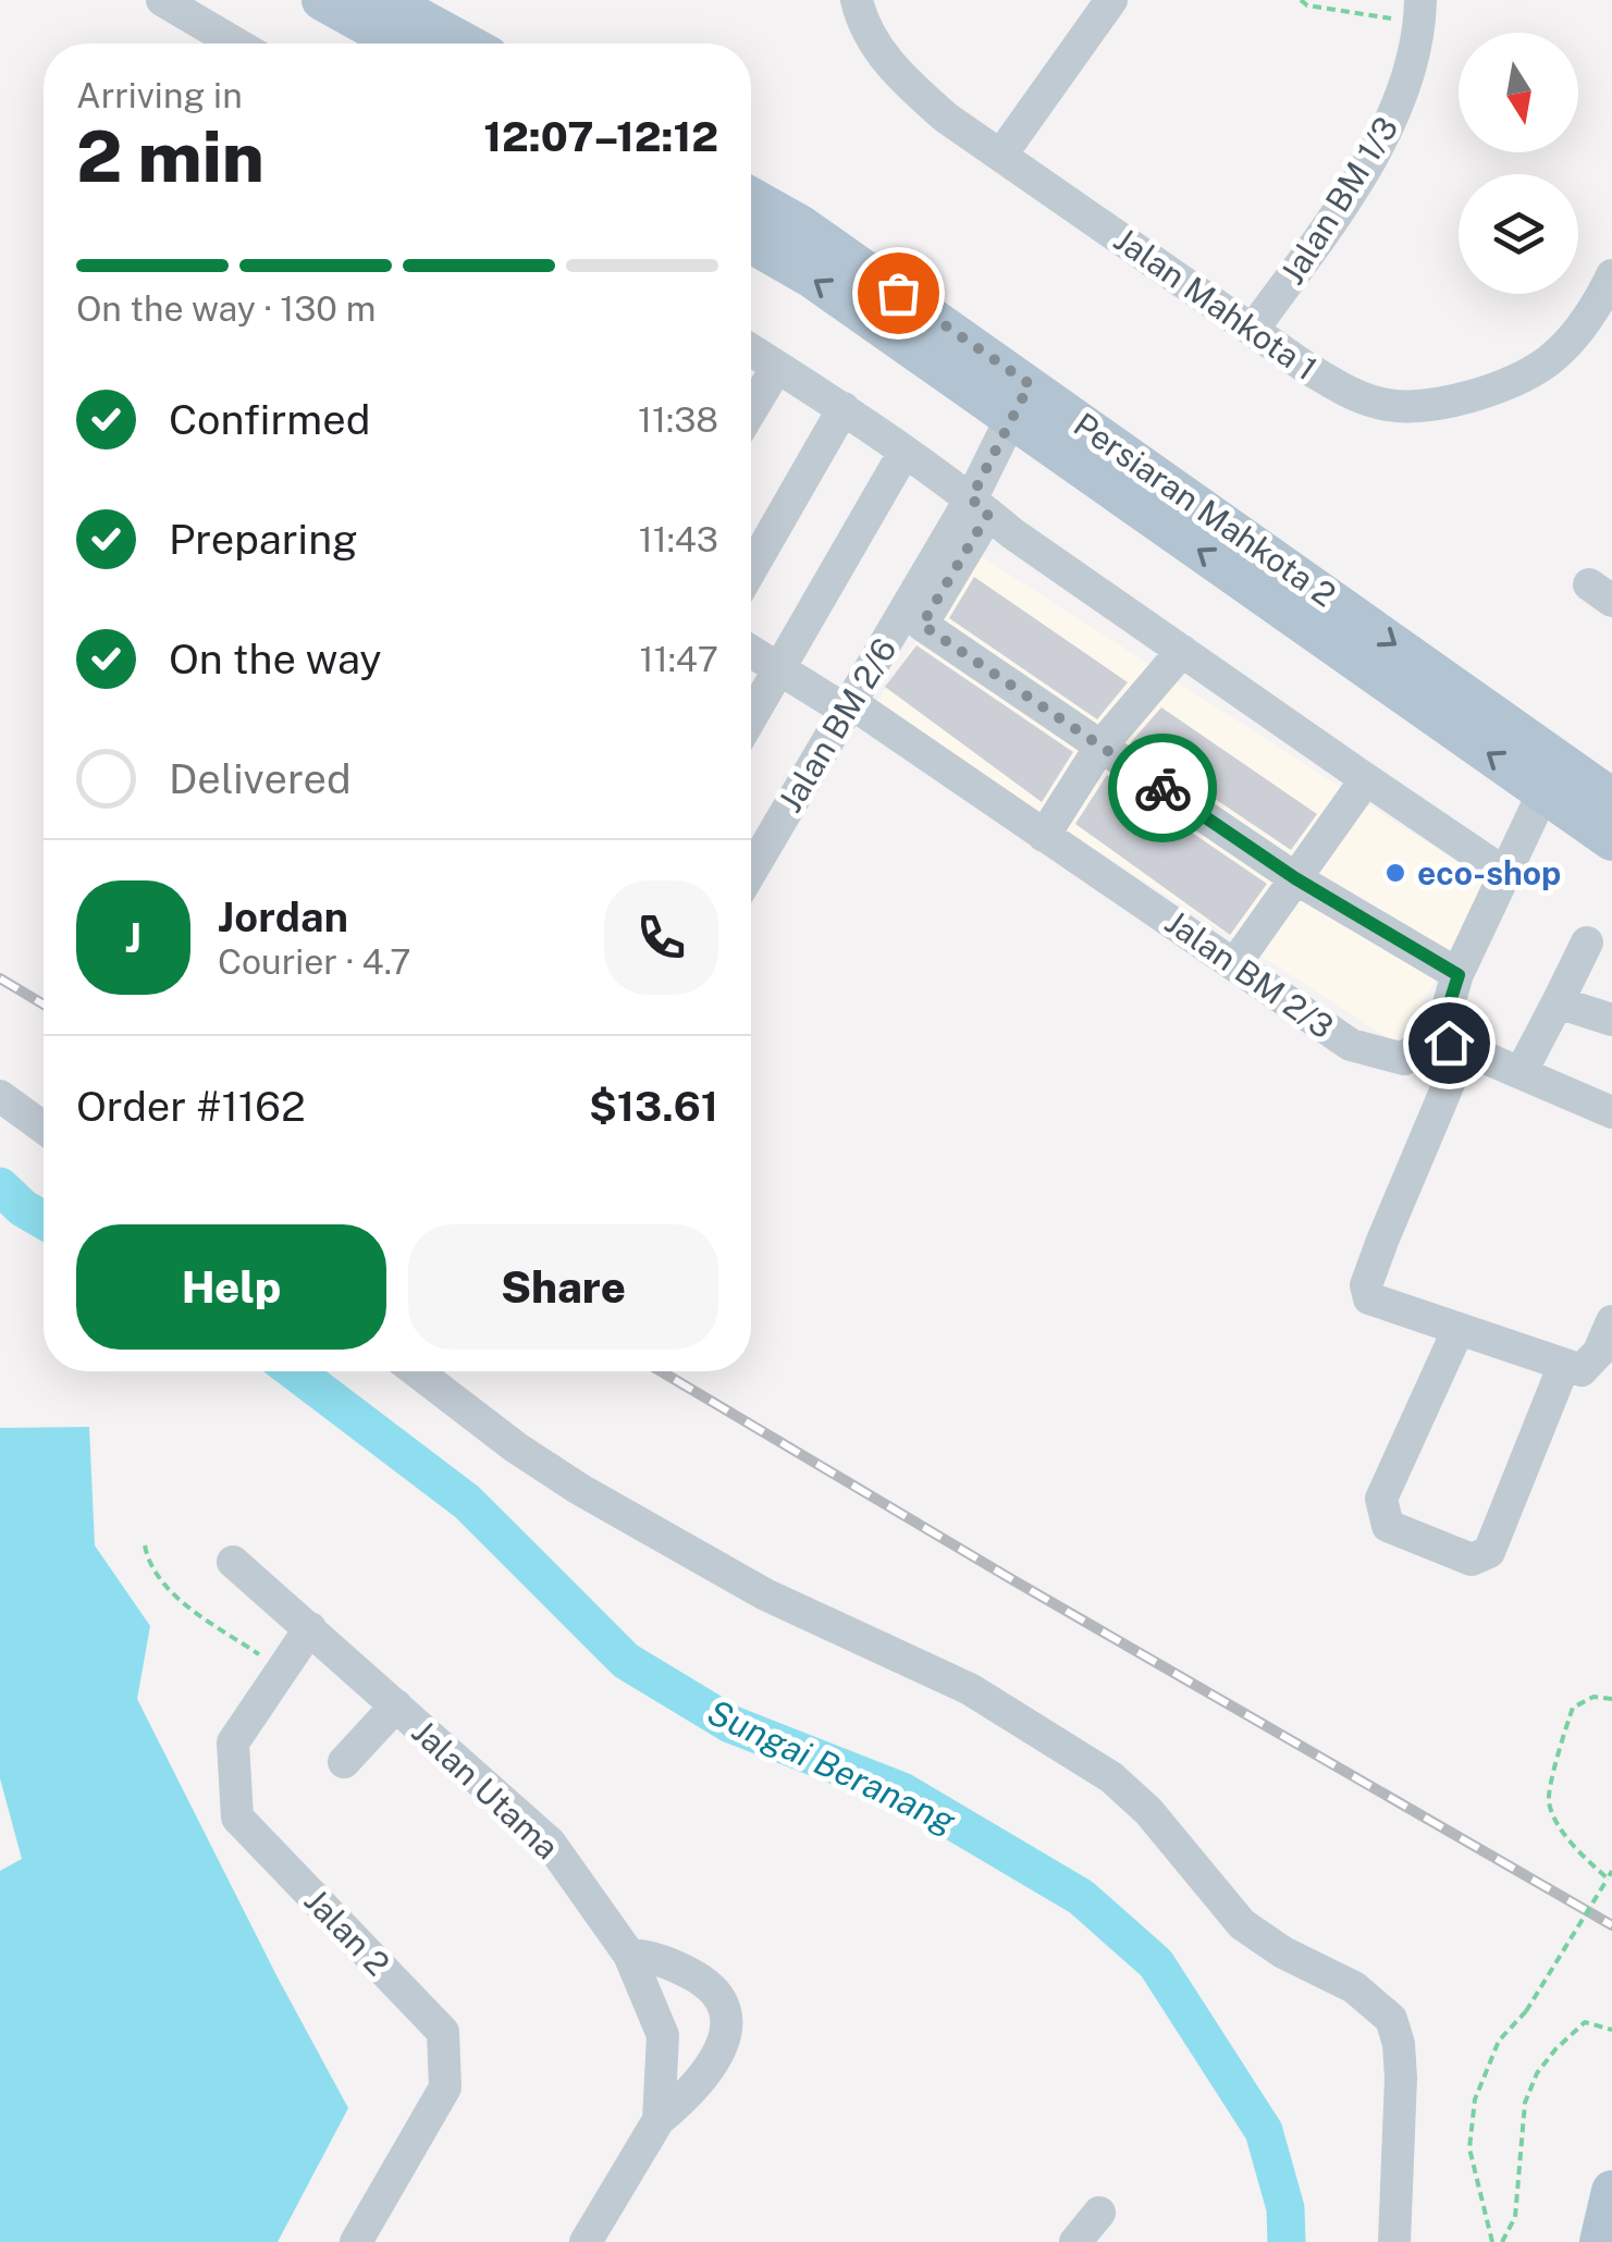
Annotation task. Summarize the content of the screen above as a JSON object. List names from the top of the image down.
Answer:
{
  "streets": {
    "main road": ["Persiaran Mahkota 2"],
    "street": [
      "Jalan BM 1/3",
      "Jalan Mahkota 1",
      "Jalan BM 2/6",
      "Jalan BM 2/3",
      "Jalan Utama",
      "Jalan 2"
    ]
  },
  "crossings": [
    ["Jalan BM 1/3", "Jalan Mahkota 1"],
    ["Persiaran Mahkota 2", "Jalan BM 2/6"],
    ["Jalan BM 2/6", "Jalan BM 2/3"],
    ["Jalan Utama", "Jalan 2"]
  ],
  "water": ["Sungai Beranang"],
  "places": ["eco-shop"],
  "north": "bottom",
  "page": {
    "heading": ["2 min", "Arriving in", "12:07–12:12"],
    "panel": [
      "Jordan",
      "Courier · 4.7",
      "Order #1162",
      "$13.61"
    ],
    "bar": "On the way · 130 m",
    "list": [
      ["Confirmed", "11:38"],
      ["Preparing", "11:43"],
      ["On the way", "11:47"],
      "Delivered"
    ],
    "round": "J",
    "buttons": ["Help", "Share"]
  }
}
